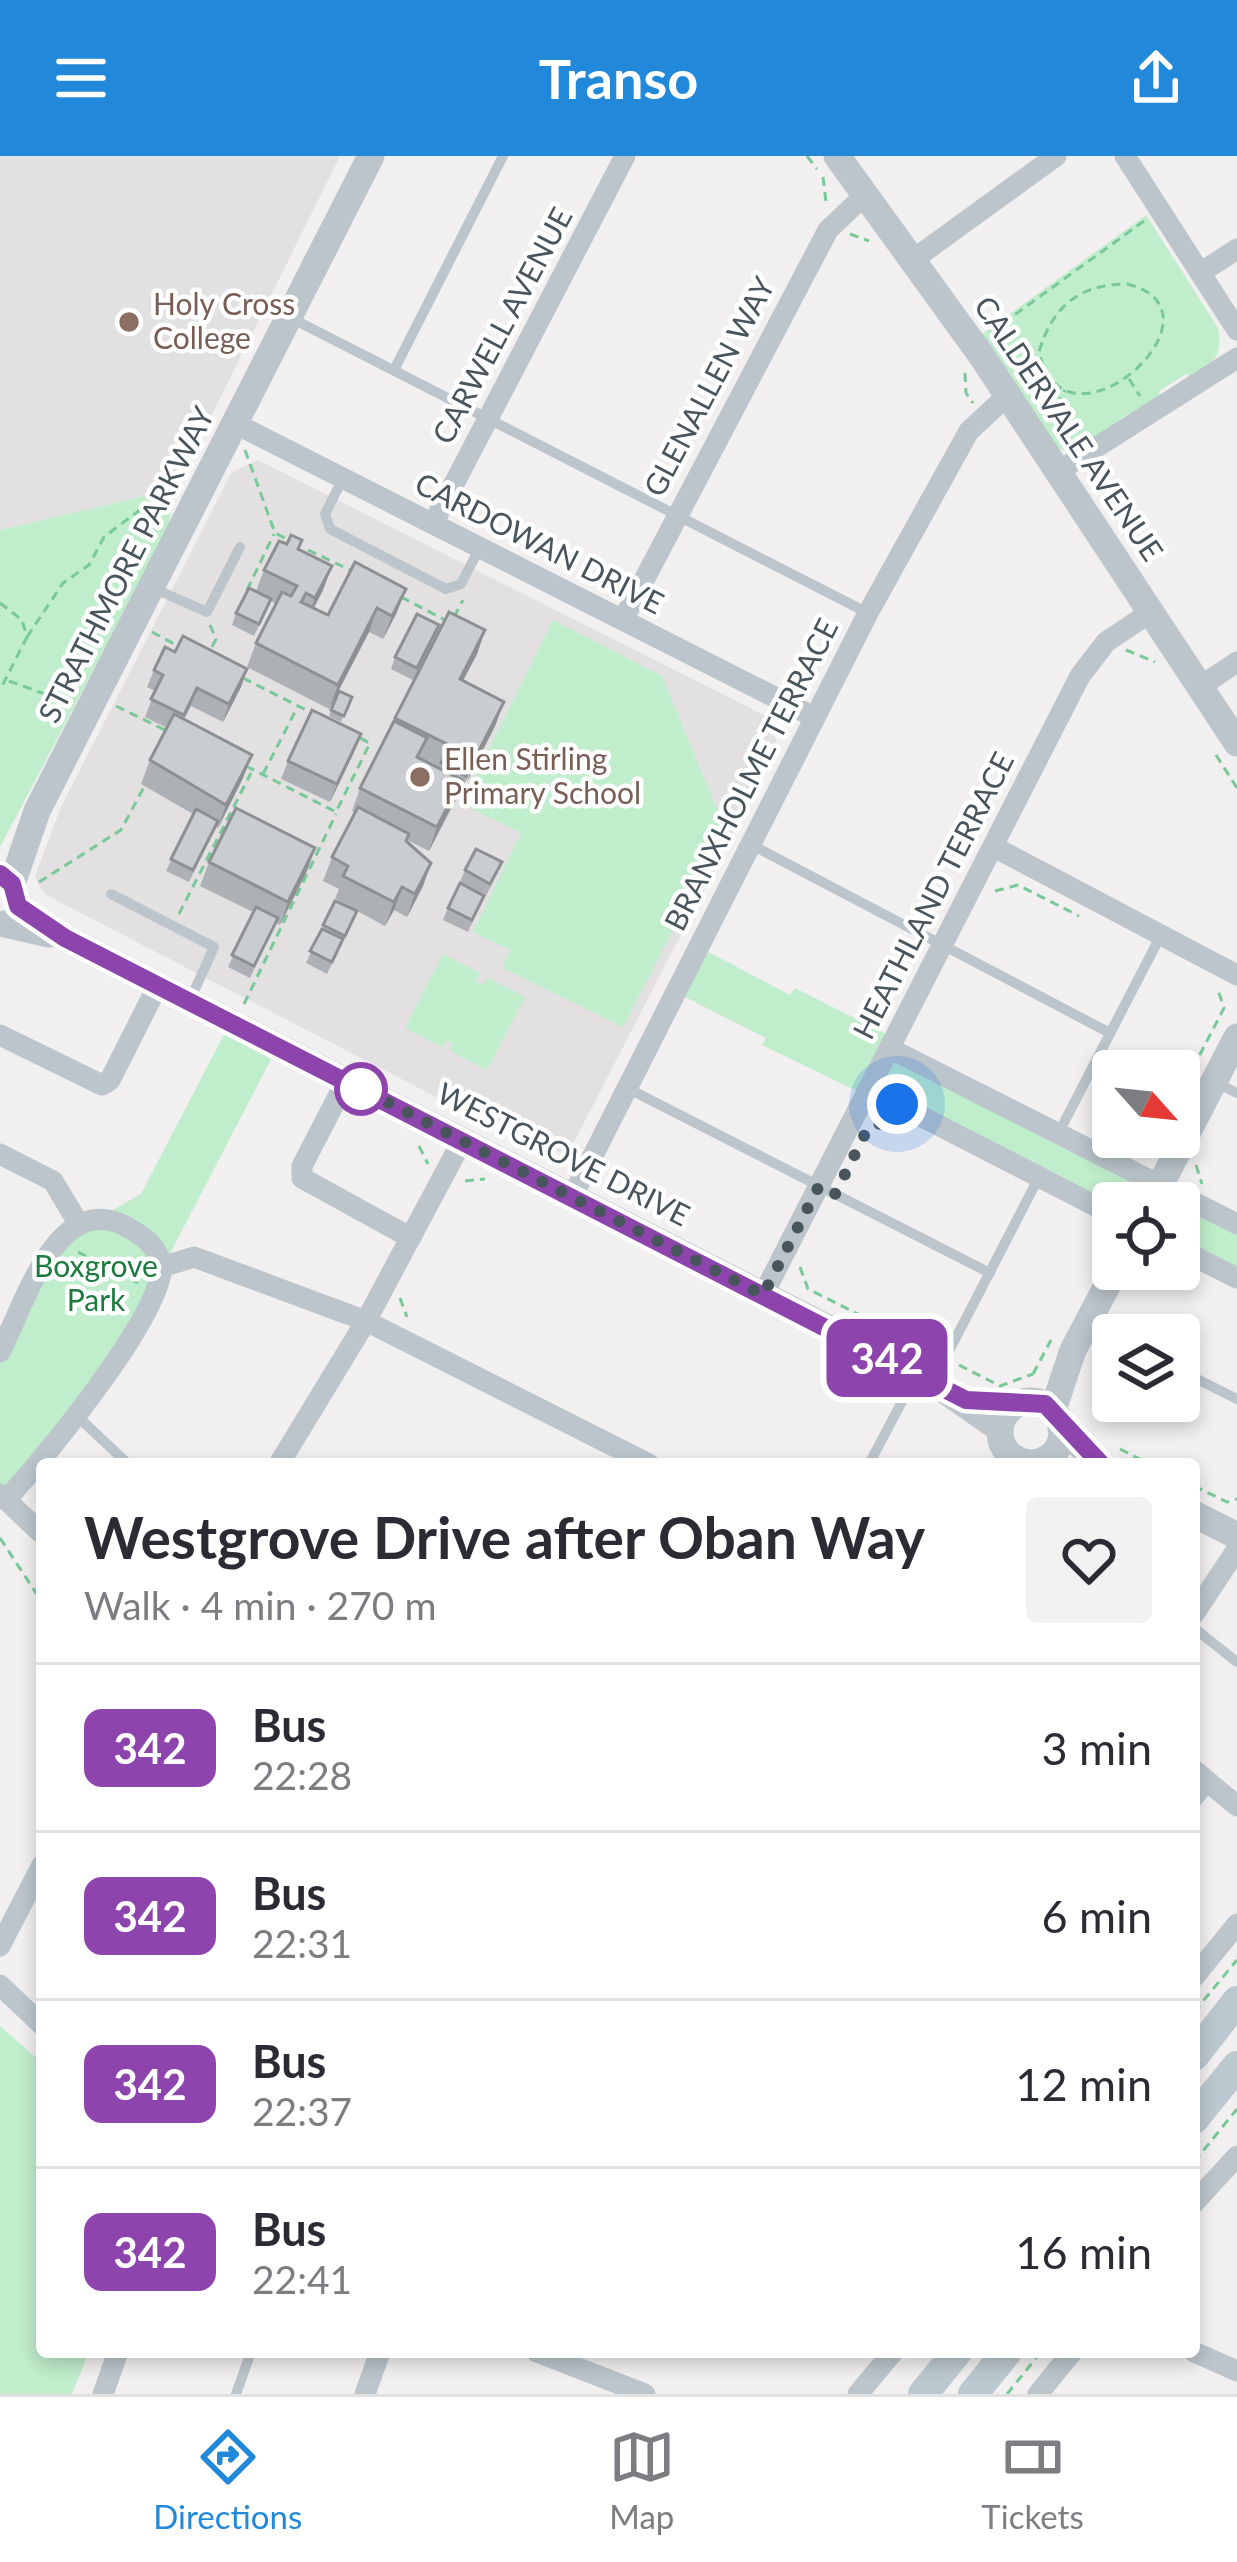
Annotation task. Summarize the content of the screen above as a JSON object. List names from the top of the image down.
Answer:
{
  "streets": {
    "street": [
      "CARWELL AVENUE",
      "GLENALLEN WAY",
      "CALDERVALE AVENUE",
      "CARDOWAN DRIVE",
      "STRATHMORE PARKWAY",
      "BRANXHOLME TERRACE",
      "HEATHLAND TERRACE",
      "WESTGROVE DRIVE"
    ]
  },
  "crossings": [
    ["CARWELL AVENUE", "CARDOWAN DRIVE"],
    ["GLENALLEN WAY", "CALDERVALE AVENUE"],
    ["GLENALLEN WAY", "CARDOWAN DRIVE"],
    ["CALDERVALE AVENUE", "BRANXHOLME TERRACE"],
    ["CALDERVALE AVENUE", "HEATHLAND TERRACE"],
    ["CARDOWAN DRIVE", "STRATHMORE PARKWAY"],
    ["CARDOWAN DRIVE", "BRANXHOLME TERRACE"],
    ["STRATHMORE PARKWAY", "WESTGROVE DRIVE"],
    ["BRANXHOLME TERRACE", "WESTGROVE DRIVE"],
    ["HEATHLAND TERRACE", "WESTGROVE DRIVE"]
  ],
  "parks": ["Boxgrove Park"],
  "places": ["Holy Cross College", "Ellen Stirling Primary School"],
  "lines": ["bus line 342"],
  "north": "bottom right",
  "page": {
    "header": "Transo",
    "on_map": "342",
    "heading": ["Westgrove Drive after Oban Way", "Walk · 4 min · 270 m"],
    "list": [
      {
        "mark": "342",
        "name": "Bus",
        "note": "22:28",
        "value": "3 min"
      },
      {
        "mark": "342",
        "name": "Bus",
        "note": "22:31",
        "value": "6 min"
      },
      {
        "mark": "342",
        "name": "Bus",
        "note": "22:37",
        "value": "12 min"
      },
      {
        "mark": "342",
        "name": "Bus",
        "note": "22:41",
        "value": "16 min"
      }
    ],
    "tabs": ["Directions", "Map", "Tickets"]
  }
}
